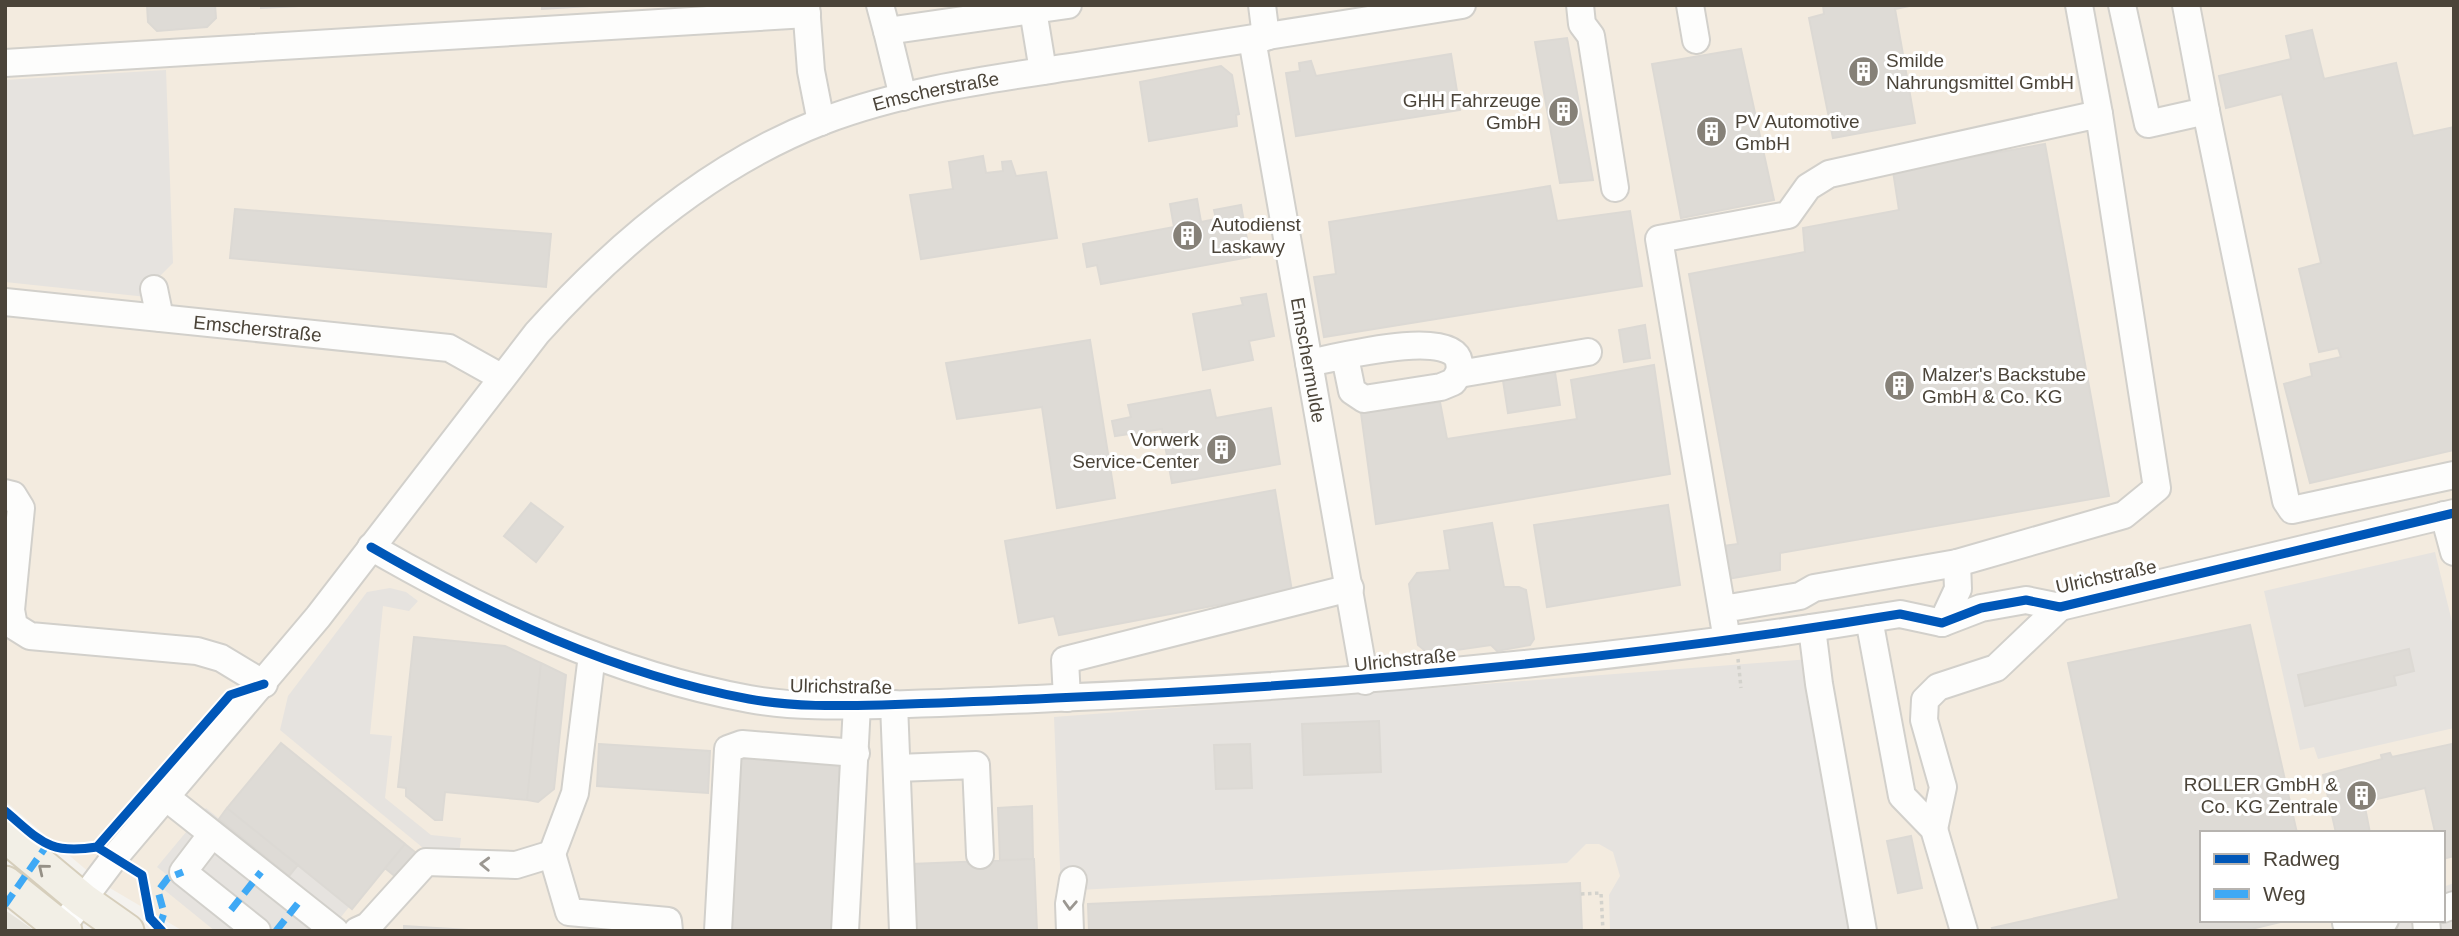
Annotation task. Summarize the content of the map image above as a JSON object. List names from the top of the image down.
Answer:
{
  "streets": {
    "street": ["Emscherstraße", "Emschermulde", "Ulrichstraße"]
  },
  "crossings": [
    ["Emscherstraße", "Emschermulde"],
    ["Emscherstraße", "Ulrichstraße"],
    ["Emschermulde", "Ulrichstraße"]
  ],
  "places": {
    "building": [
      "Smilde Nahrungsmittel GmbH",
      "GHH Fahrzeuge GmbH",
      "PV Automotive GmbH",
      "Autodienst Laskawy",
      "Malzer's Backstube GmbH & Co. KG",
      "Vorwerk Service-Center",
      "ROLLER GmbH & Co. KG Zentrale"
    ]
  },
  "legend": ["Radweg", "Weg"]
}
